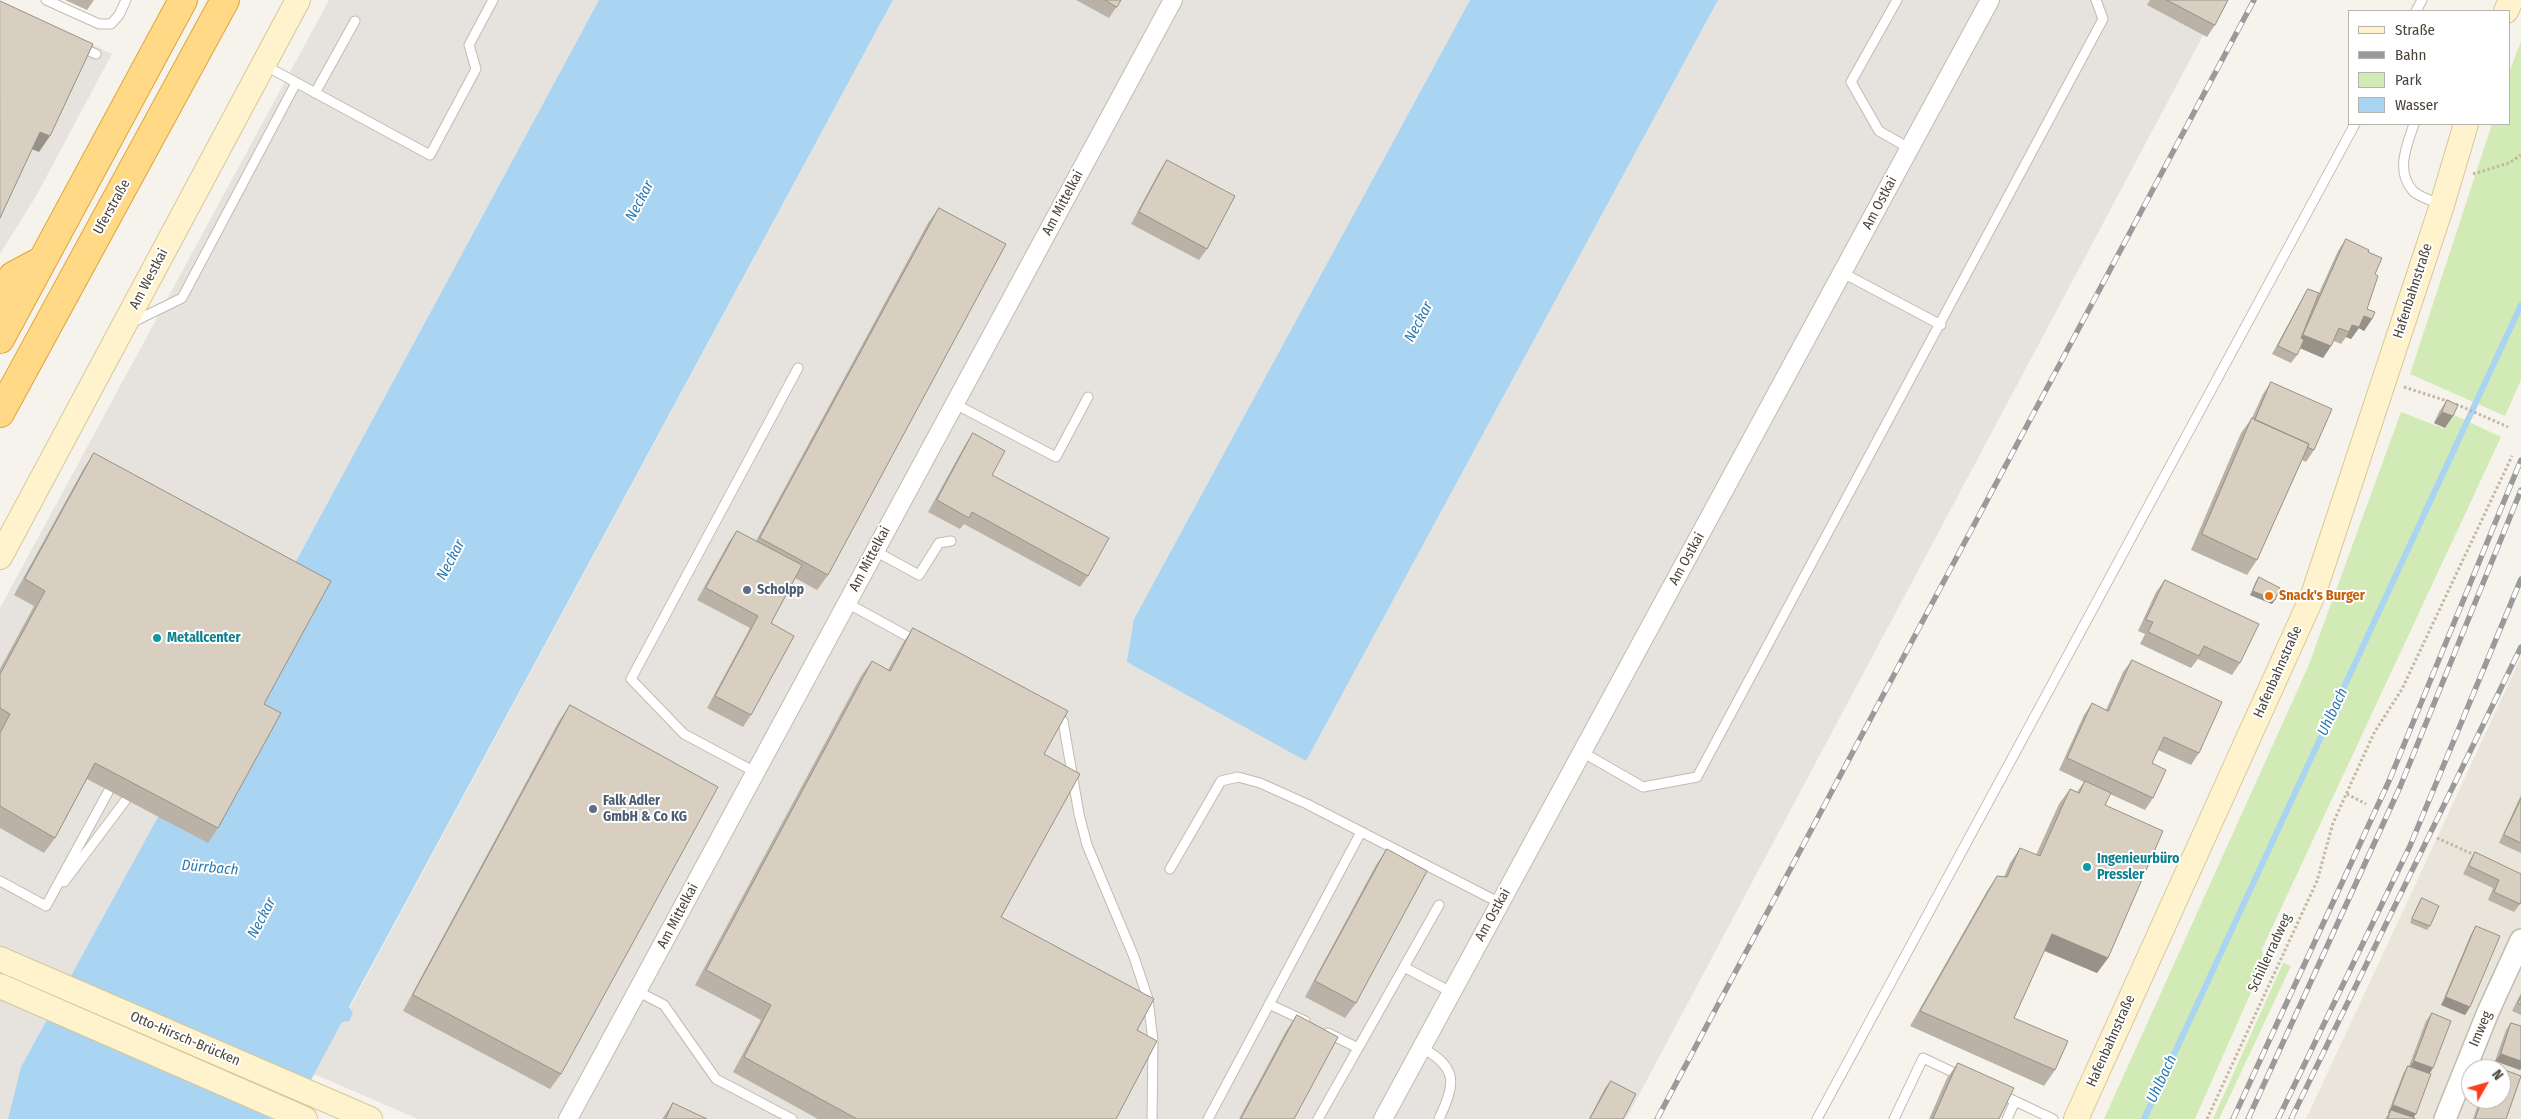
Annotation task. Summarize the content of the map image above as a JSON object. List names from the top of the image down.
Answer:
{
  "streets": {
    "highway": ["Uferstraße"],
    "main road": ["Am Westkai", "Hafenbahnstraße", "Otto-Hirsch-Brücken"],
    "street": ["Am Mittelkai", "Am Ostkai", "Imweg"],
    "path": ["Schillerradweg"]
  },
  "water": ["Neckar", "Uhlbach", "Dürrbach"],
  "places": [
    "Scholpp",
    "Snack's Burger",
    "Metallcenter",
    "Falk Adler GmbH & Co KG",
    "Ingenieurbüro Pressler"
  ],
  "legend": [
    "Straße",
    "Bahn",
    "Park",
    "Wasser"
  ],
  "north": "top right"
}
